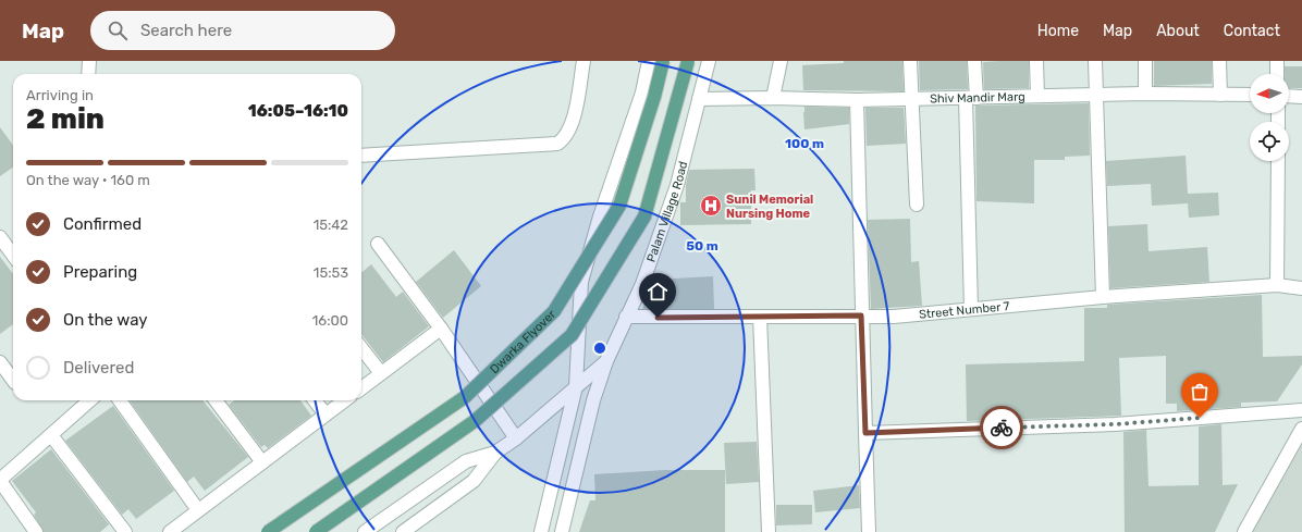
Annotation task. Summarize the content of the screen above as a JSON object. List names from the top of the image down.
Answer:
{
  "streets": {
    "main road": ["Dwarka Flyover"],
    "street": ["Shiv Mandir Marg", "Palam Village Road", "Street Number 7"]
  },
  "crossings": [
    ["Shiv Mandir Marg", "Palam Village Road"],
    ["Palam Village Road", "Street Number 7"]
  ],
  "places": {
    "hospital": ["Sunil Memorial Nursing Home"]
  },
  "north": "left",
  "page": {
    "header": "Map",
    "search": "Search here",
    "nav": [
      "Home",
      "Map",
      "About",
      "Contact"
    ],
    "heading": ["2 min", "Arriving in", "16:05–16:10"],
    "bar": "On the way · 160 m",
    "list": [
      ["Confirmed", "15:42"],
      ["Preparing", "15:53"],
      ["On the way", "16:00"],
      "Delivered"
    ]
  },
  "rings": ["100 m", "50 m"]
}
